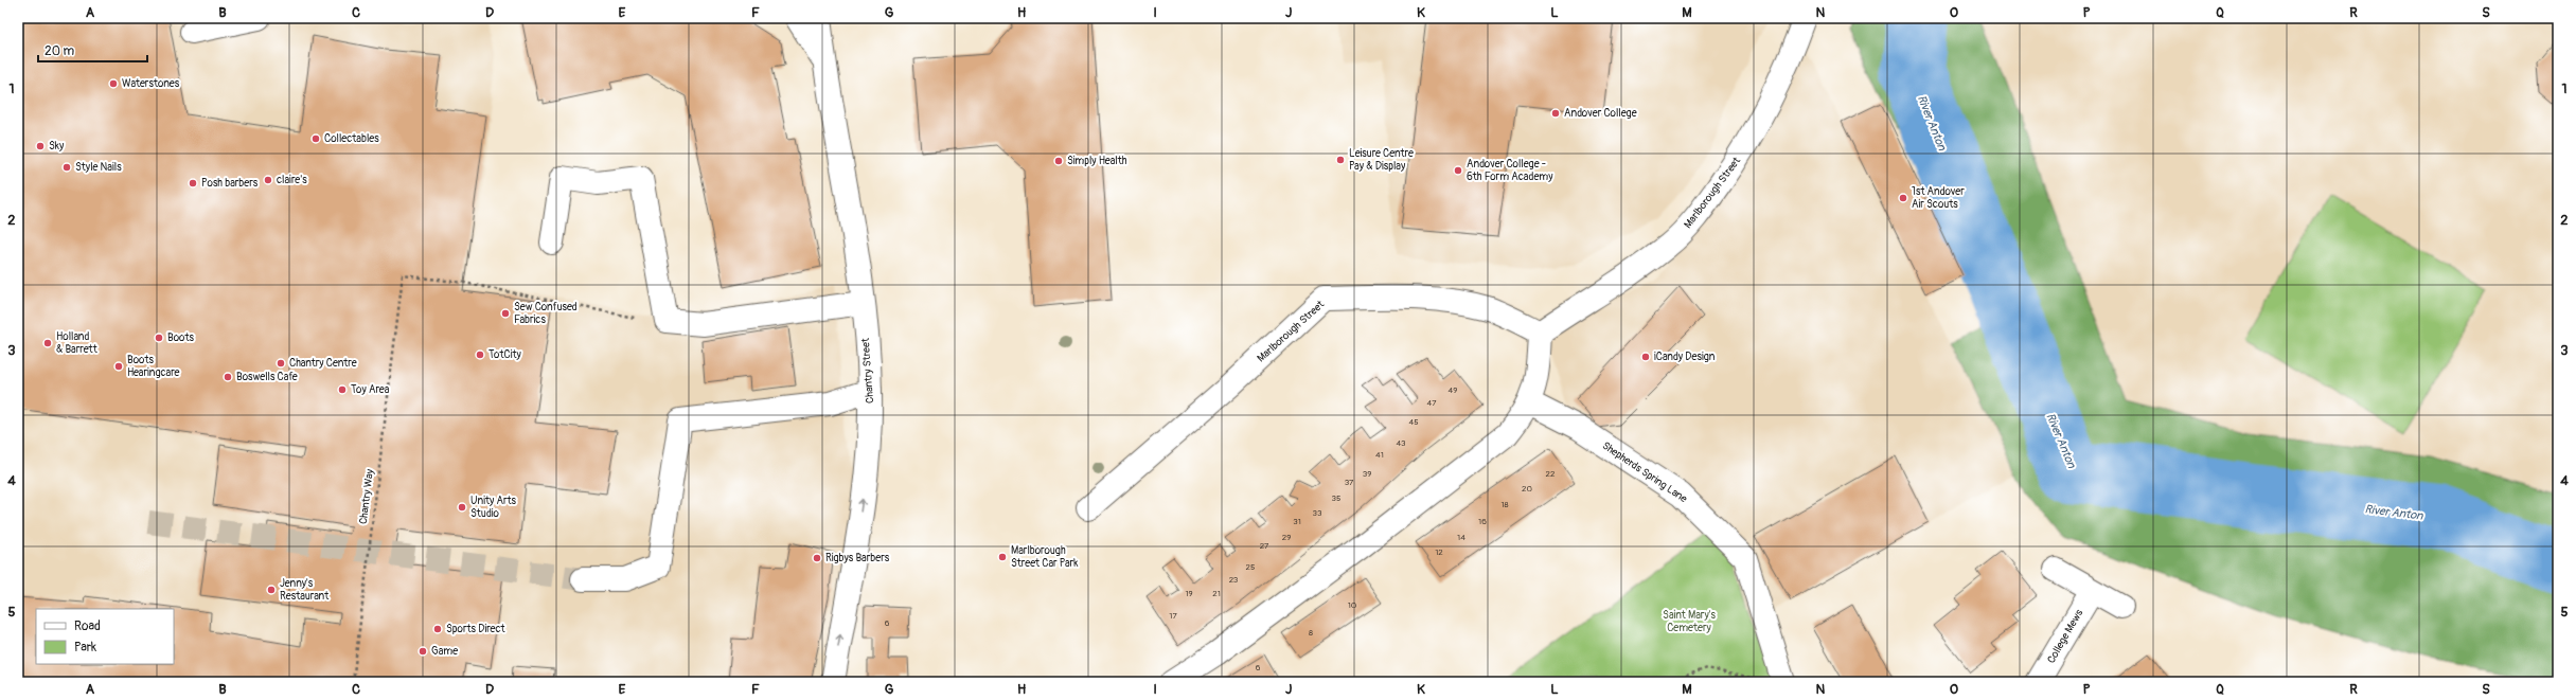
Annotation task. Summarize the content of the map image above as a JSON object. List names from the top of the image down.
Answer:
{
  "streets": {
    "street": [
      "Marlborough Street",
      "Chantry Street",
      "Shepherds Spring Lane",
      "College Mews"
    ],
    "path": ["Chantry Way"]
  },
  "one_way": ["Chantry Street"],
  "water": ["River Anton"],
  "parks": ["Saint Mary's Cemetery"],
  "places": [
    "Waterstones",
    "Andover College",
    "Collectables",
    "Sky",
    "Leisure Centre Pay & Display",
    "Simply Health",
    "Style Nails",
    "Andover College - 6th Form Academy",
    "claire's",
    "Posh barbers",
    "1st Andover Air Scouts",
    "Sew Confused Fabrics",
    "Boots",
    "Holland & Barrett",
    "TotCity",
    "iCandy Design",
    "Chantry Centre",
    "Boots Hearingcare",
    "Boswells Cafe",
    "Toy Area",
    "Unity Arts Studio",
    "Marlborough Street Car Park",
    "Rigbys Barbers",
    "Jenny's Restaurant",
    "Sports Direct",
    "Game"
  ],
  "house_numbers": [
    "49",
    "47",
    "45",
    "43",
    "41",
    "39",
    "22",
    "37",
    "20",
    "35",
    "18",
    "33",
    "31",
    "16",
    "29",
    "14",
    "27",
    "12",
    "25",
    "23",
    "19",
    "21",
    "10",
    "17",
    "6",
    "8",
    "6"
  ],
  "legend": ["Road", "Park"],
  "scale_bar": "20 m",
  "grid": {
    "columns": [
      "A",
      "B",
      "C",
      "D",
      "E",
      "F",
      "G",
      "H",
      "I",
      "J",
      "K",
      "L",
      "M",
      "N",
      "O",
      "P",
      "Q",
      "R",
      "S"
    ],
    "rows": [
      "1",
      "2",
      "3",
      "4",
      "5"
    ]
  }
}
